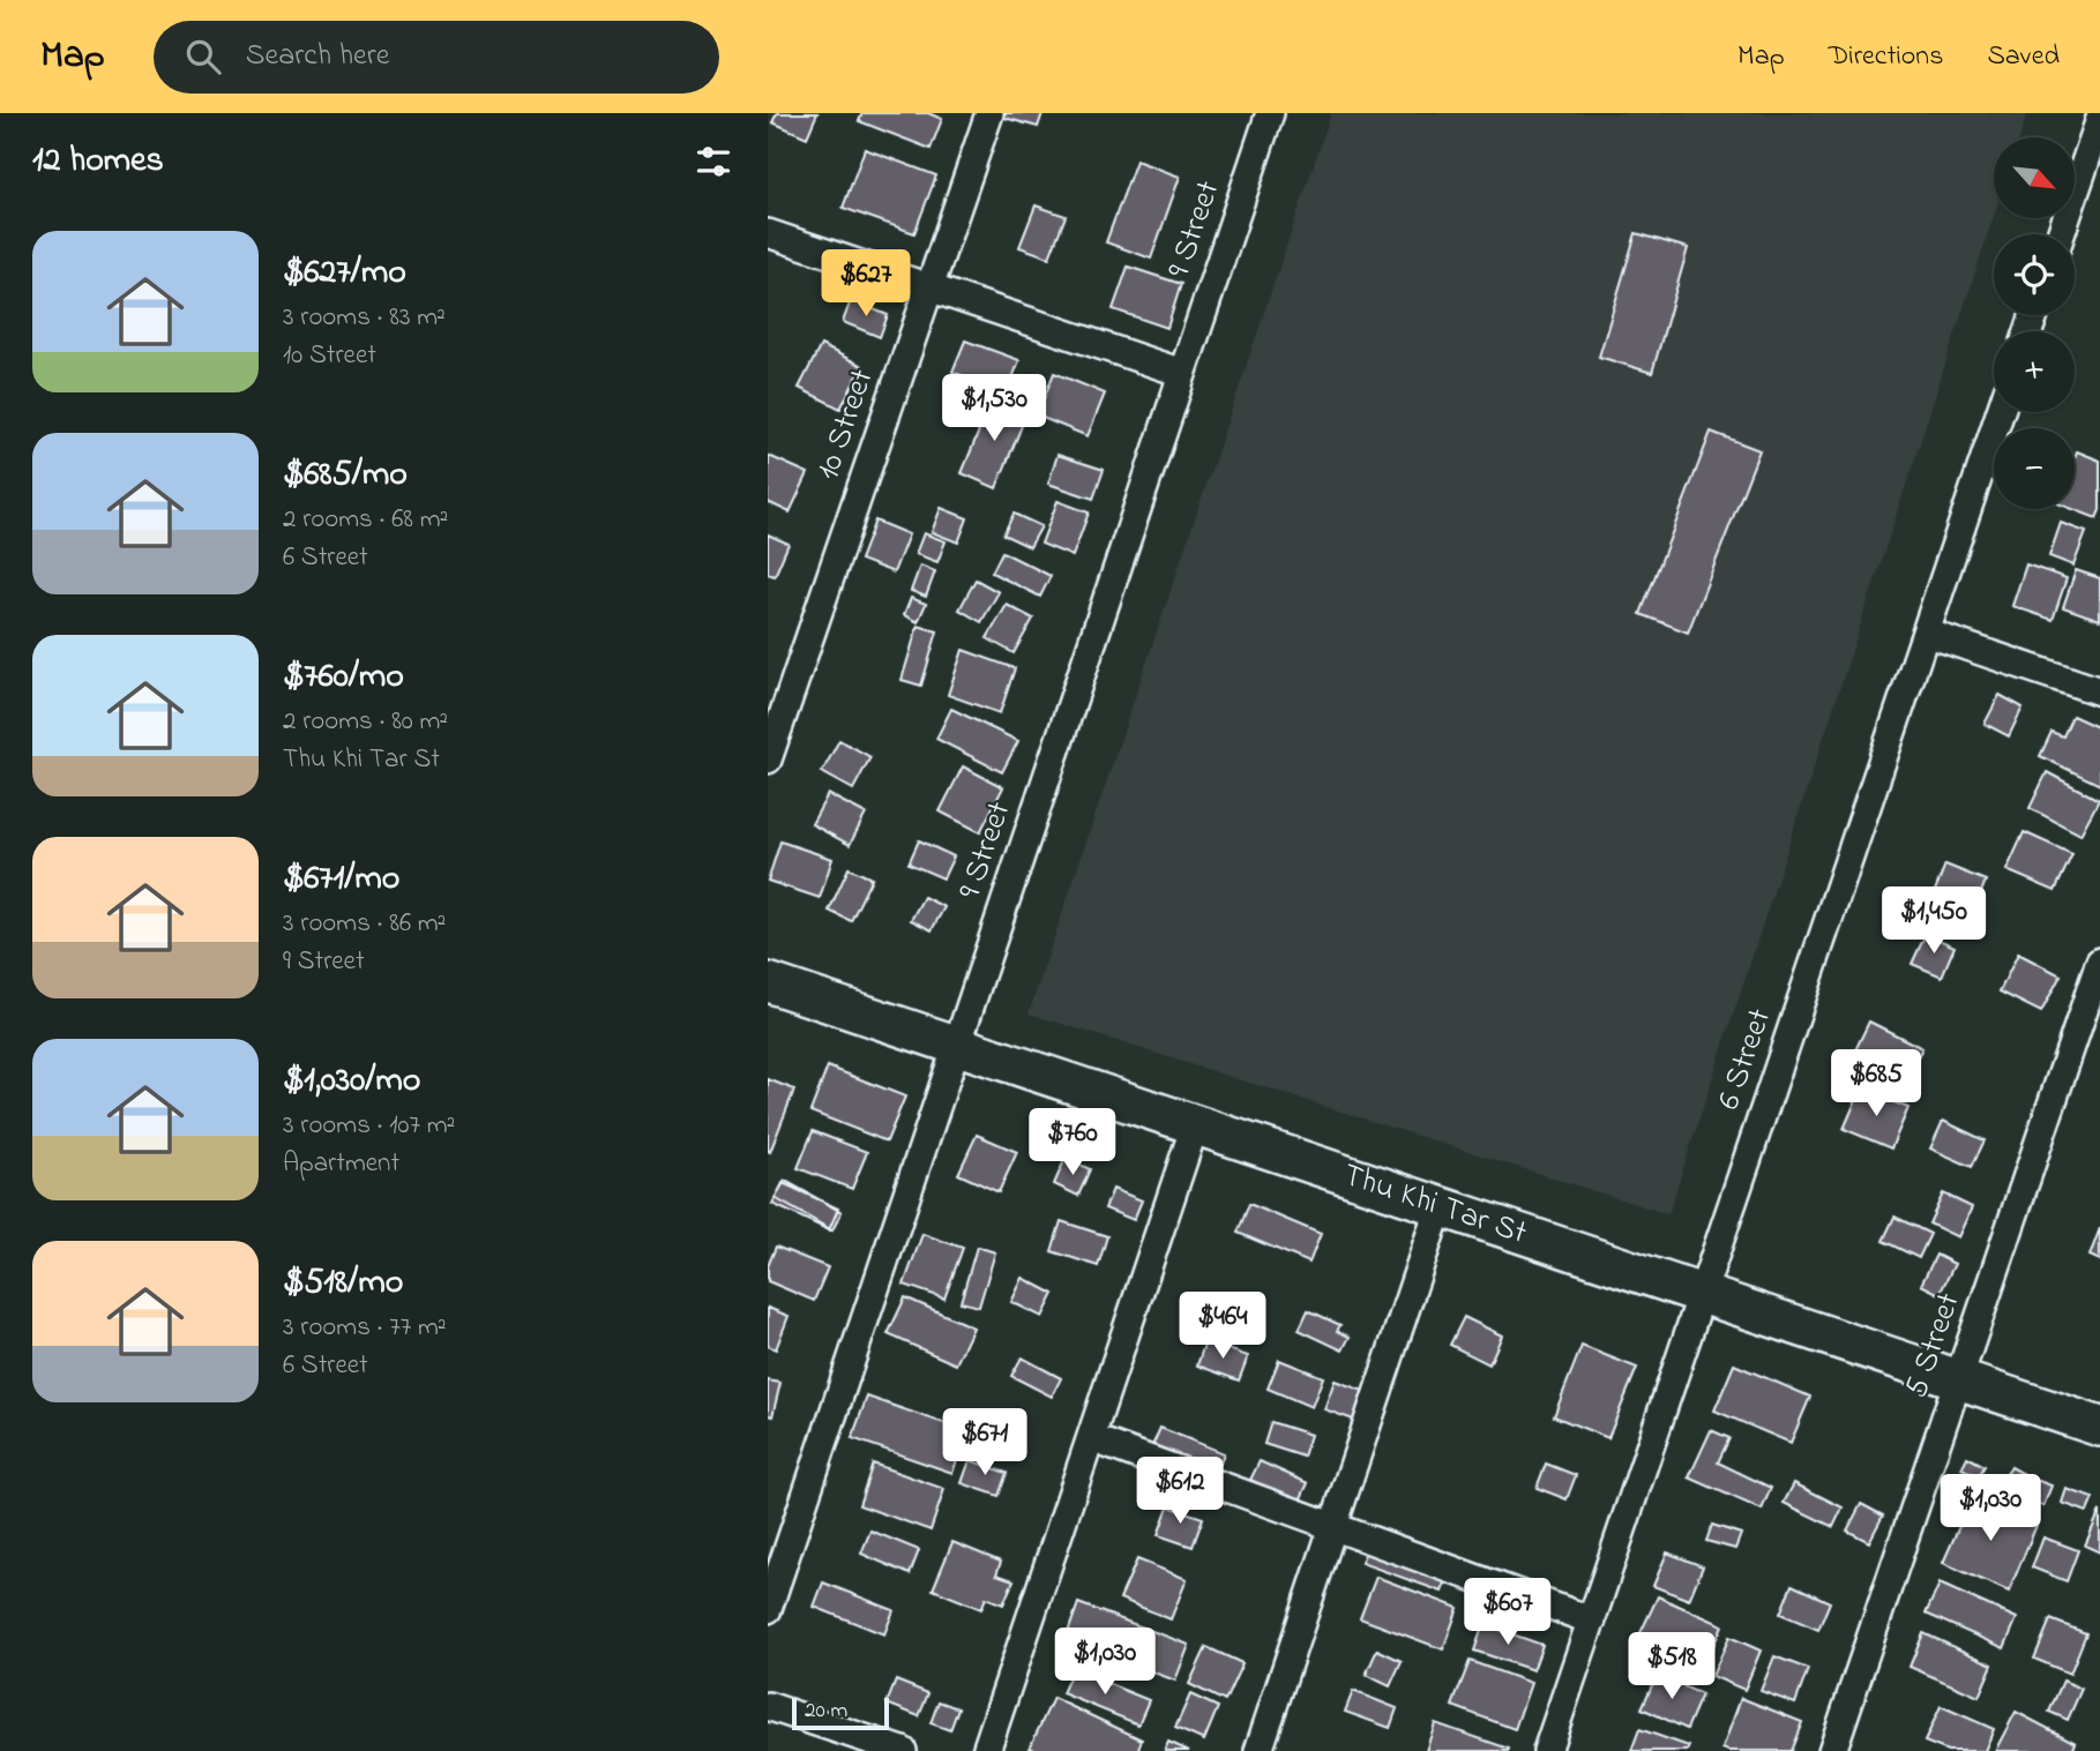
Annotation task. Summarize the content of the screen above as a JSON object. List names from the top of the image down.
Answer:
{
  "streets": {
    "street": [
      "9 Street",
      "10 Street",
      "6 Street",
      "Thu Khi Tar St",
      "5 Street"
    ]
  },
  "crossings": [
    ["9 Street", "Thu Khi Tar St"],
    ["6 Street", "Thu Khi Tar St"],
    ["Thu Khi Tar St", "5 Street"]
  ],
  "scale_bar": "20 m",
  "north": "bottom right",
  "page": {
    "header": "Map",
    "search": "Search here",
    "nav": ["Map", "Directions", "Saved"],
    "heading": "12 homes",
    "map_buttons": ["+", "−"],
    "list": [
      {
        "name": "$627/mo",
        "note": "3 rooms · 83 m² · 10 Street"
      },
      {
        "name": "$685/mo",
        "note": "2 rooms · 68 m² · 6 Street"
      },
      {
        "name": "$760/mo",
        "note": "2 rooms · 80 m² · Thu Khi Tar St"
      },
      {
        "name": "$671/mo",
        "note": "3 rooms · 86 m² · 9 Street"
      },
      {
        "name": "$1,030/mo",
        "note": "3 rooms · 107 m² · Apartment"
      },
      {
        "name": "$518/mo",
        "note": "3 rooms · 77 m² · 6 Street"
      }
    ],
    "price": [
      "$627",
      "$1,530",
      "$1,450",
      "$685",
      "$760",
      "$464",
      "$671",
      "$612",
      "$1,030",
      "$607",
      "$1,030",
      "$518"
    ],
    "scale": "20 m"
  }
}
